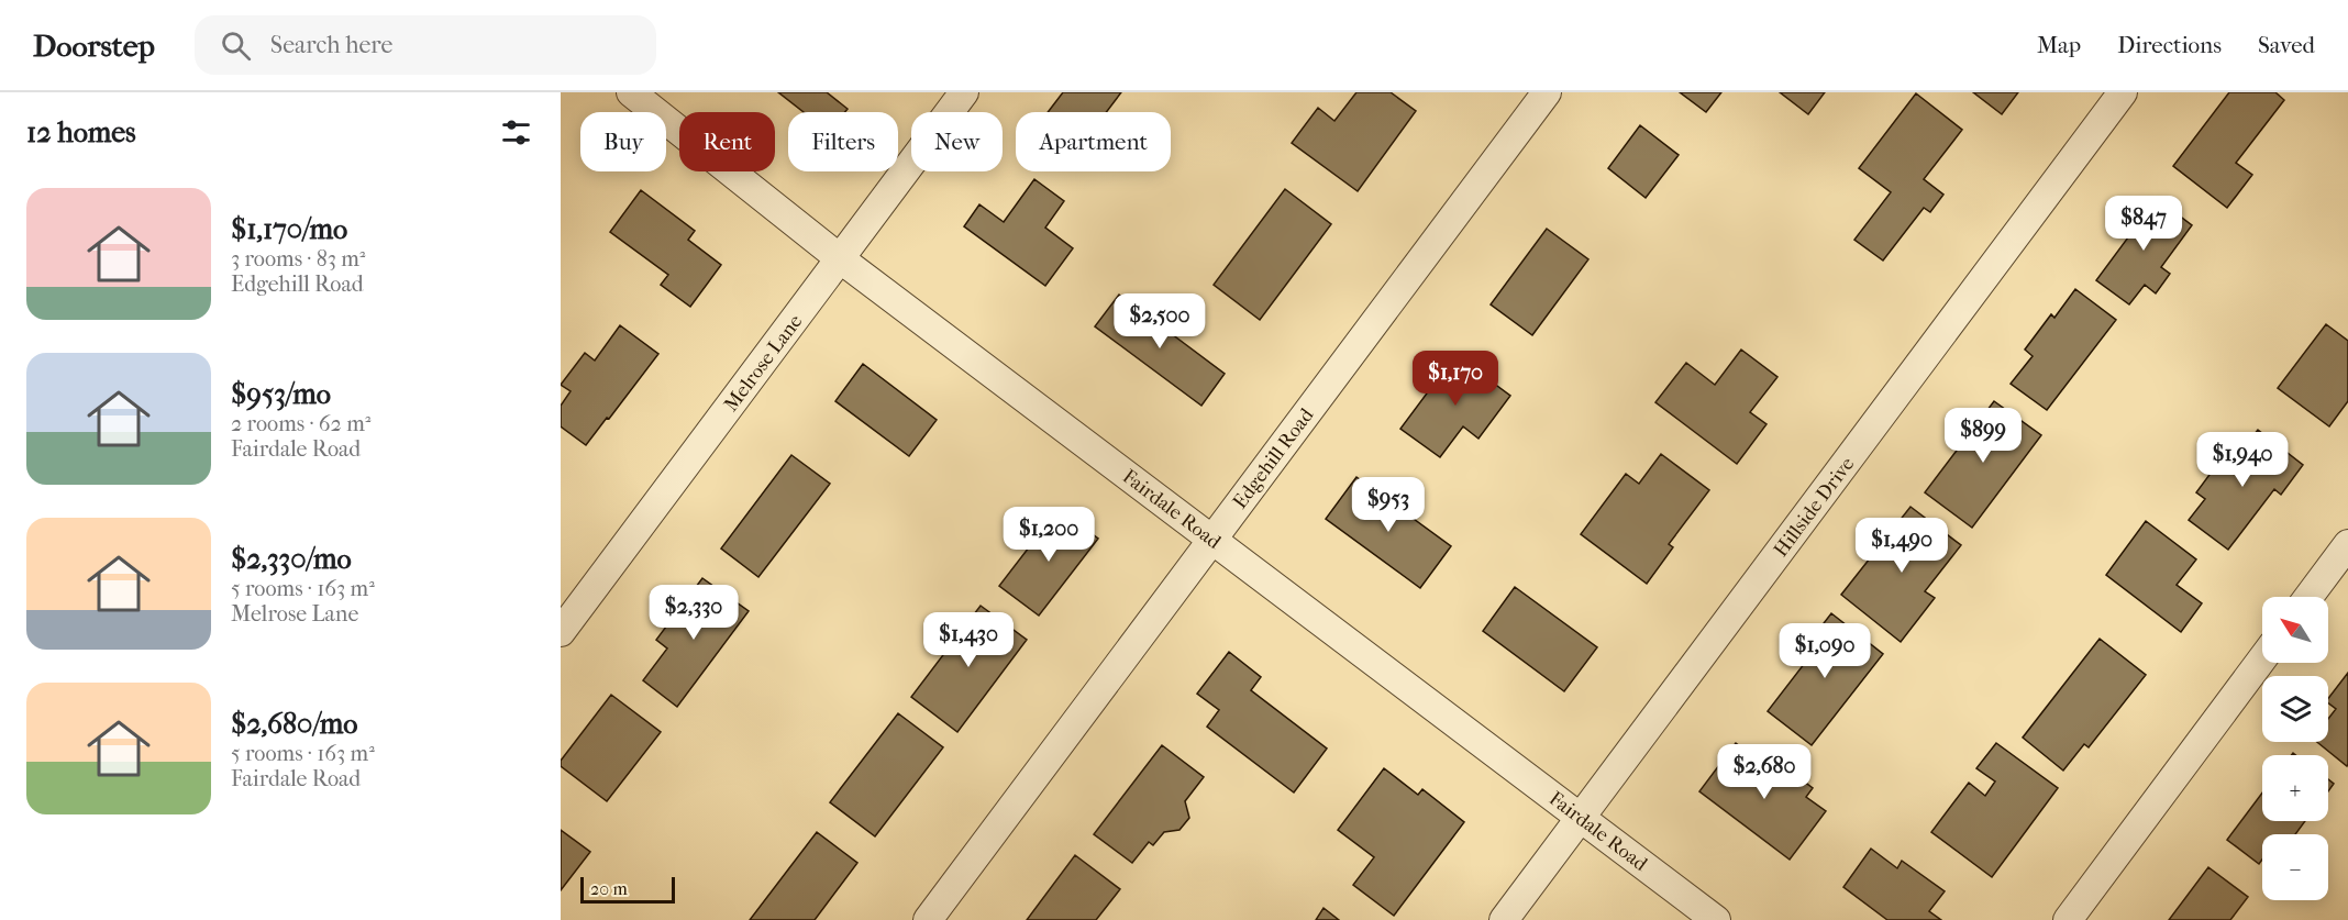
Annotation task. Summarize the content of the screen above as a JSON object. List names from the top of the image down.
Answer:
{
  "streets": {
    "street": [
      "Melrose Lane",
      "Edgehill Road",
      "Hillside Drive",
      "Fairdale Road"
    ]
  },
  "crossings": [
    ["Melrose Lane", "Fairdale Road"],
    ["Edgehill Road", "Fairdale Road"],
    ["Hillside Drive", "Fairdale Road"]
  ],
  "scale_bar": "20 m",
  "north": "top left",
  "page": {
    "header": "Doorstep",
    "search": "Search here",
    "nav": ["Map", "Directions", "Saved"],
    "heading": "12 homes",
    "chip": [
      "Buy",
      "Rent",
      "Filters",
      "New",
      "Apartment"
    ],
    "list": [
      {
        "name": "$1,170/mo",
        "note": "3 rooms · 83 m² · Edgehill Road"
      },
      {
        "name": "$953/mo",
        "note": "2 rooms · 62 m² · Fairdale Road"
      },
      {
        "name": "$2,330/mo",
        "note": "5 rooms · 163 m² · Melrose Lane"
      },
      {
        "name": "$2,680/mo",
        "note": "5 rooms · 163 m² · Fairdale Road"
      }
    ],
    "price": [
      "$847",
      "$2,500",
      "$1,170",
      "$899",
      "$1,940",
      "$953",
      "$1,200",
      "$1,490",
      "$2,330",
      "$1,430",
      "$1,090",
      "$2,680"
    ],
    "map_buttons": ["+", "−"],
    "scale": "20 m"
  }
}
